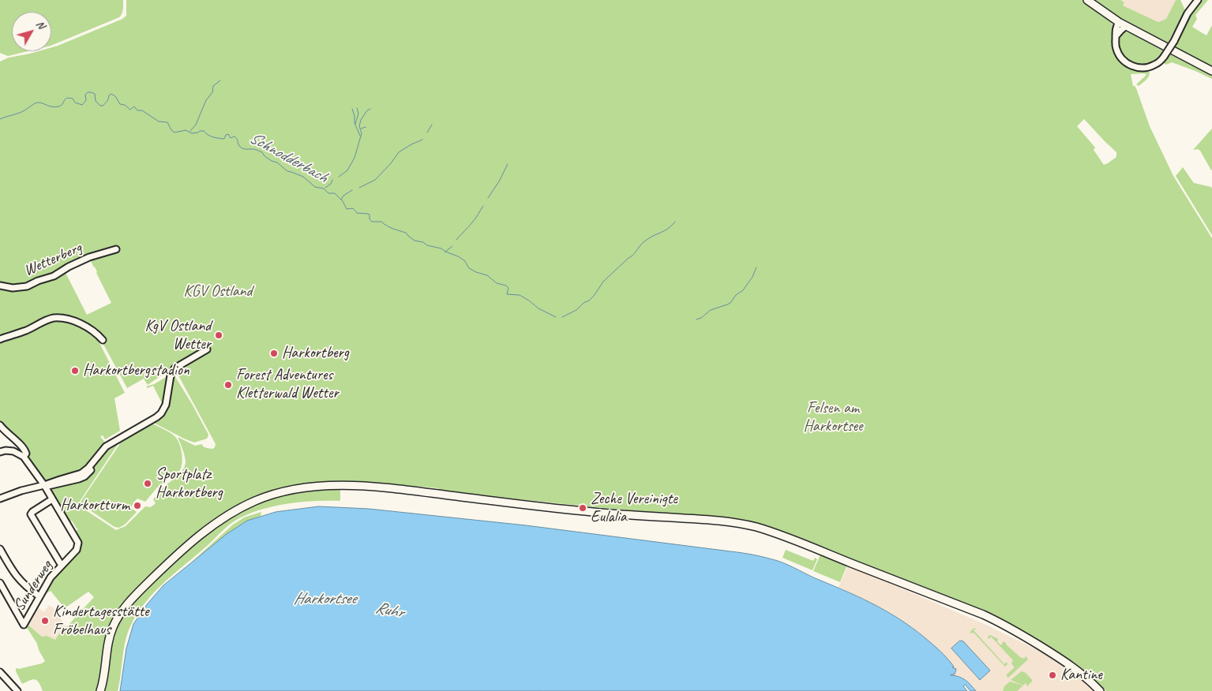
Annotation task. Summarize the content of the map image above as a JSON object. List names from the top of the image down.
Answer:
{
  "streets": {
    "street": ["Wetterberg", "Sunderweg"]
  },
  "water": ["Schnodderbach", "Harkortsee", "Ruhr"],
  "parks": ["KGV Ostland", "Felsen am Harkortsee"],
  "places": [
    "KgV Ostland Wetter",
    "Harkortberg",
    "Harkortbergstadion",
    "Forest Adventures Kletterwald Wetter",
    "Sportplatz Harkortberg",
    "Harkortturm",
    "Zeche Vereinigte Eulalia",
    "Kindertagesstätte Fröbelhaus",
    "Kantine"
  ],
  "north": "top right"
}
